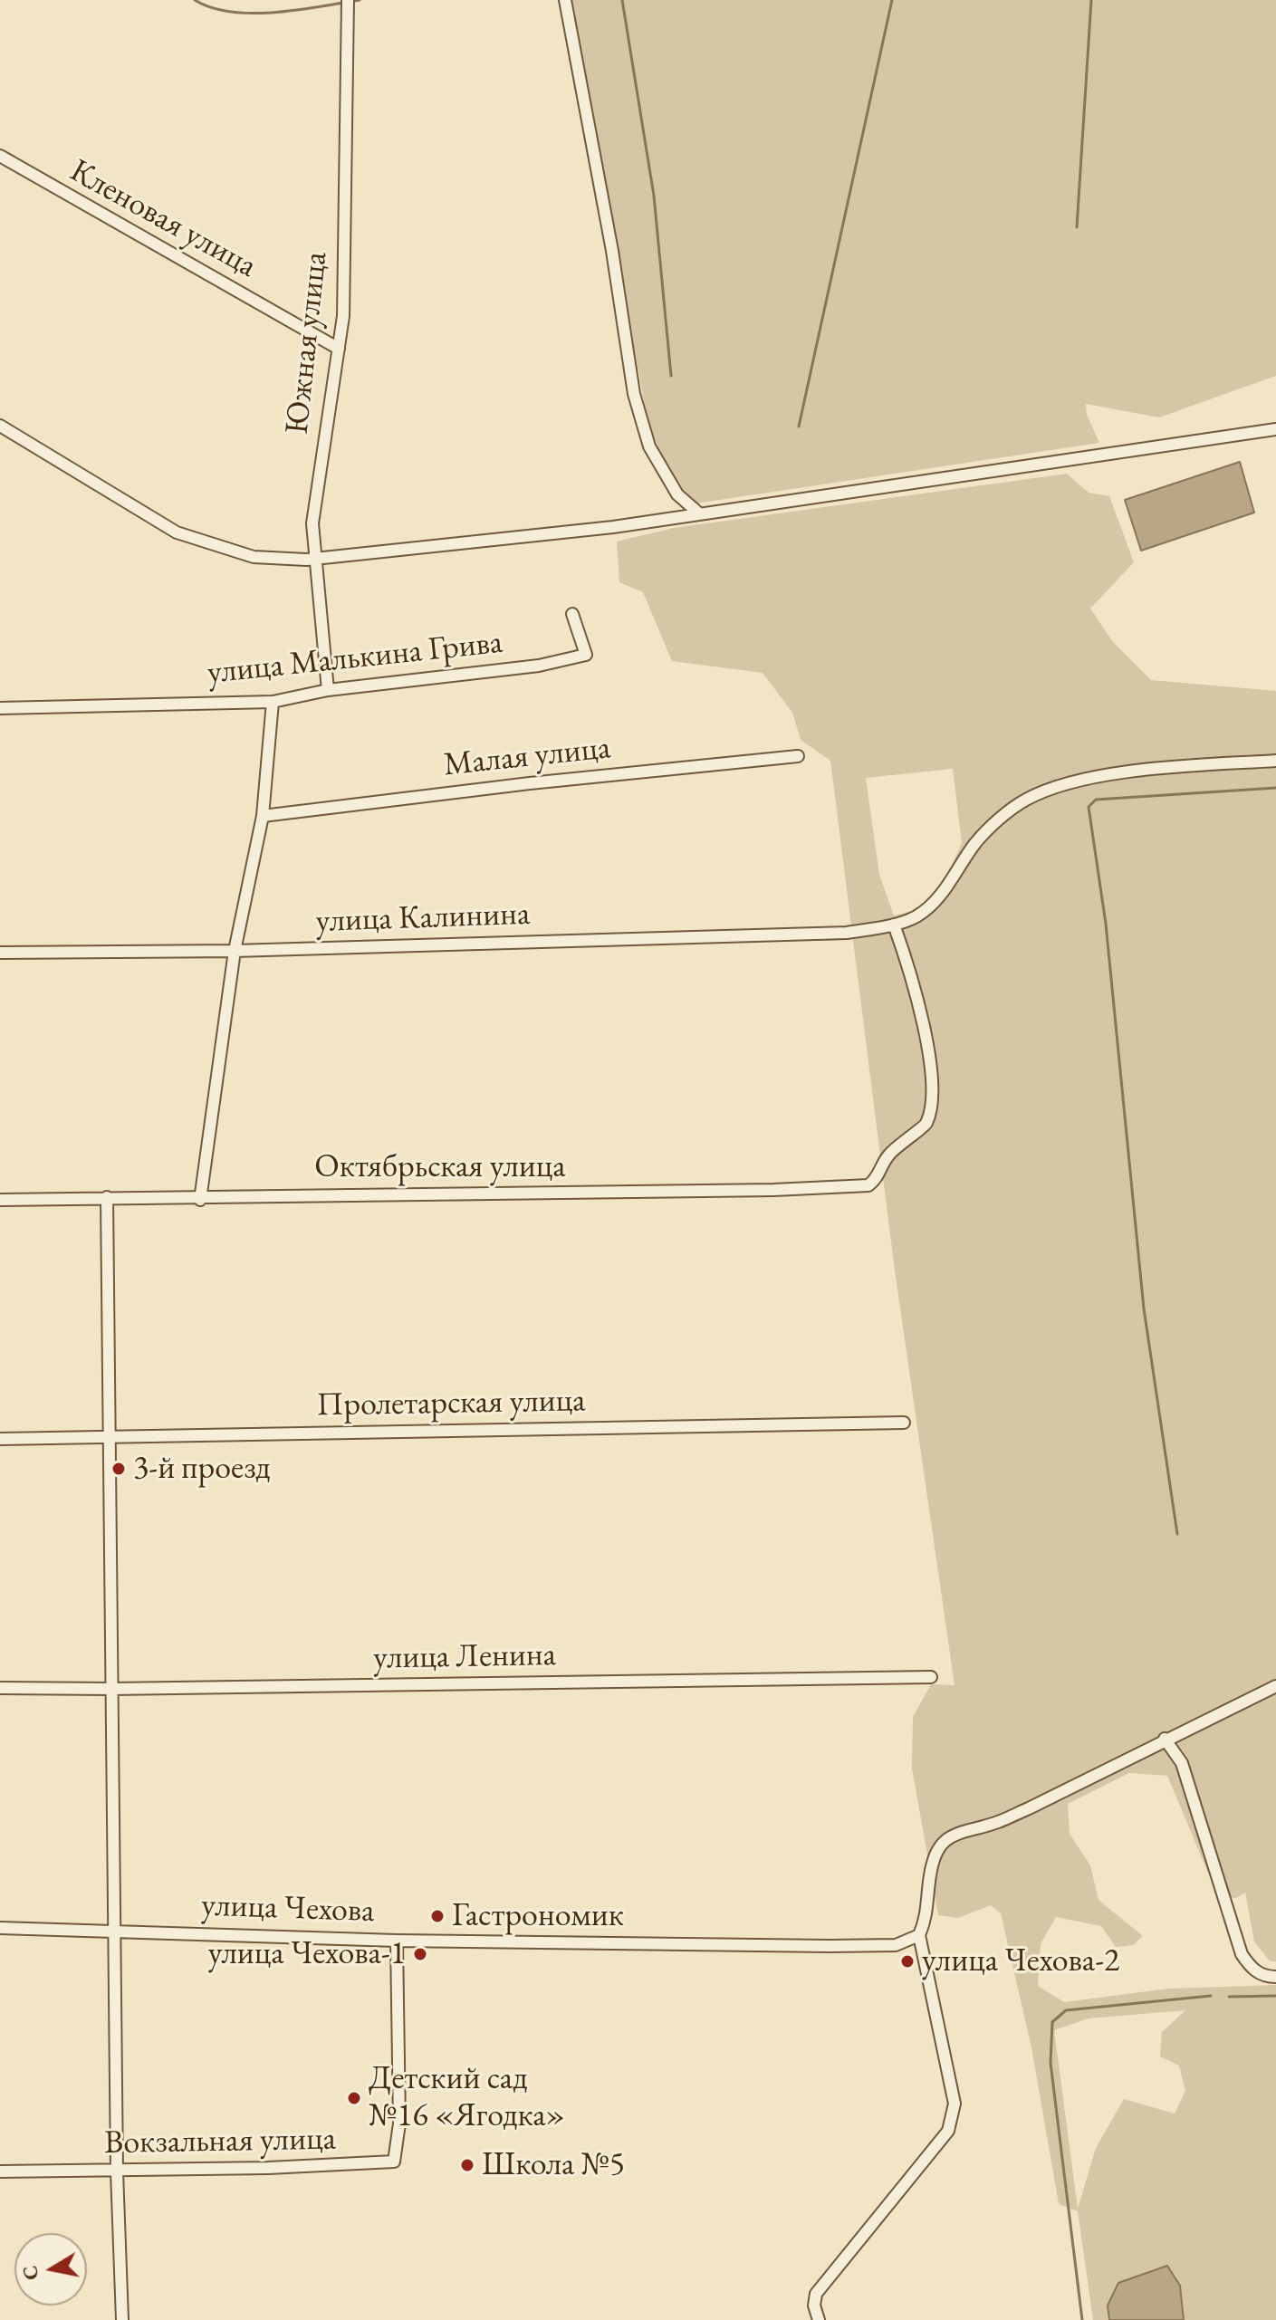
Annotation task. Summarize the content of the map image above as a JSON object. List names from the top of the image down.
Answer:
{
  "streets": {
    "street": [
      "Кленовая улица",
      "Южная улица",
      "улица Малькина Грива",
      "Малая улица",
      "улица Калинина",
      "Октябрьская улица",
      "Пролетарская улица",
      "улица Ленина",
      "улица Чехова",
      "Вокзальная улица"
    ]
  },
  "crossings": [
    ["Кленовая улица", "Южная улица"],
    ["Южная улица", "улица Малькина Грива"],
    ["улица Калинина", "Октябрьская улица"],
    ["улица Чехова", "Вокзальная улица"]
  ],
  "places": [
    "3-й проезд",
    "Гастрономик",
    "улица Чехова-1",
    "улица Чехова-2",
    "Детский сад №16 «Ягодка»",
    "Школа №5"
  ],
  "north": "left"
}
